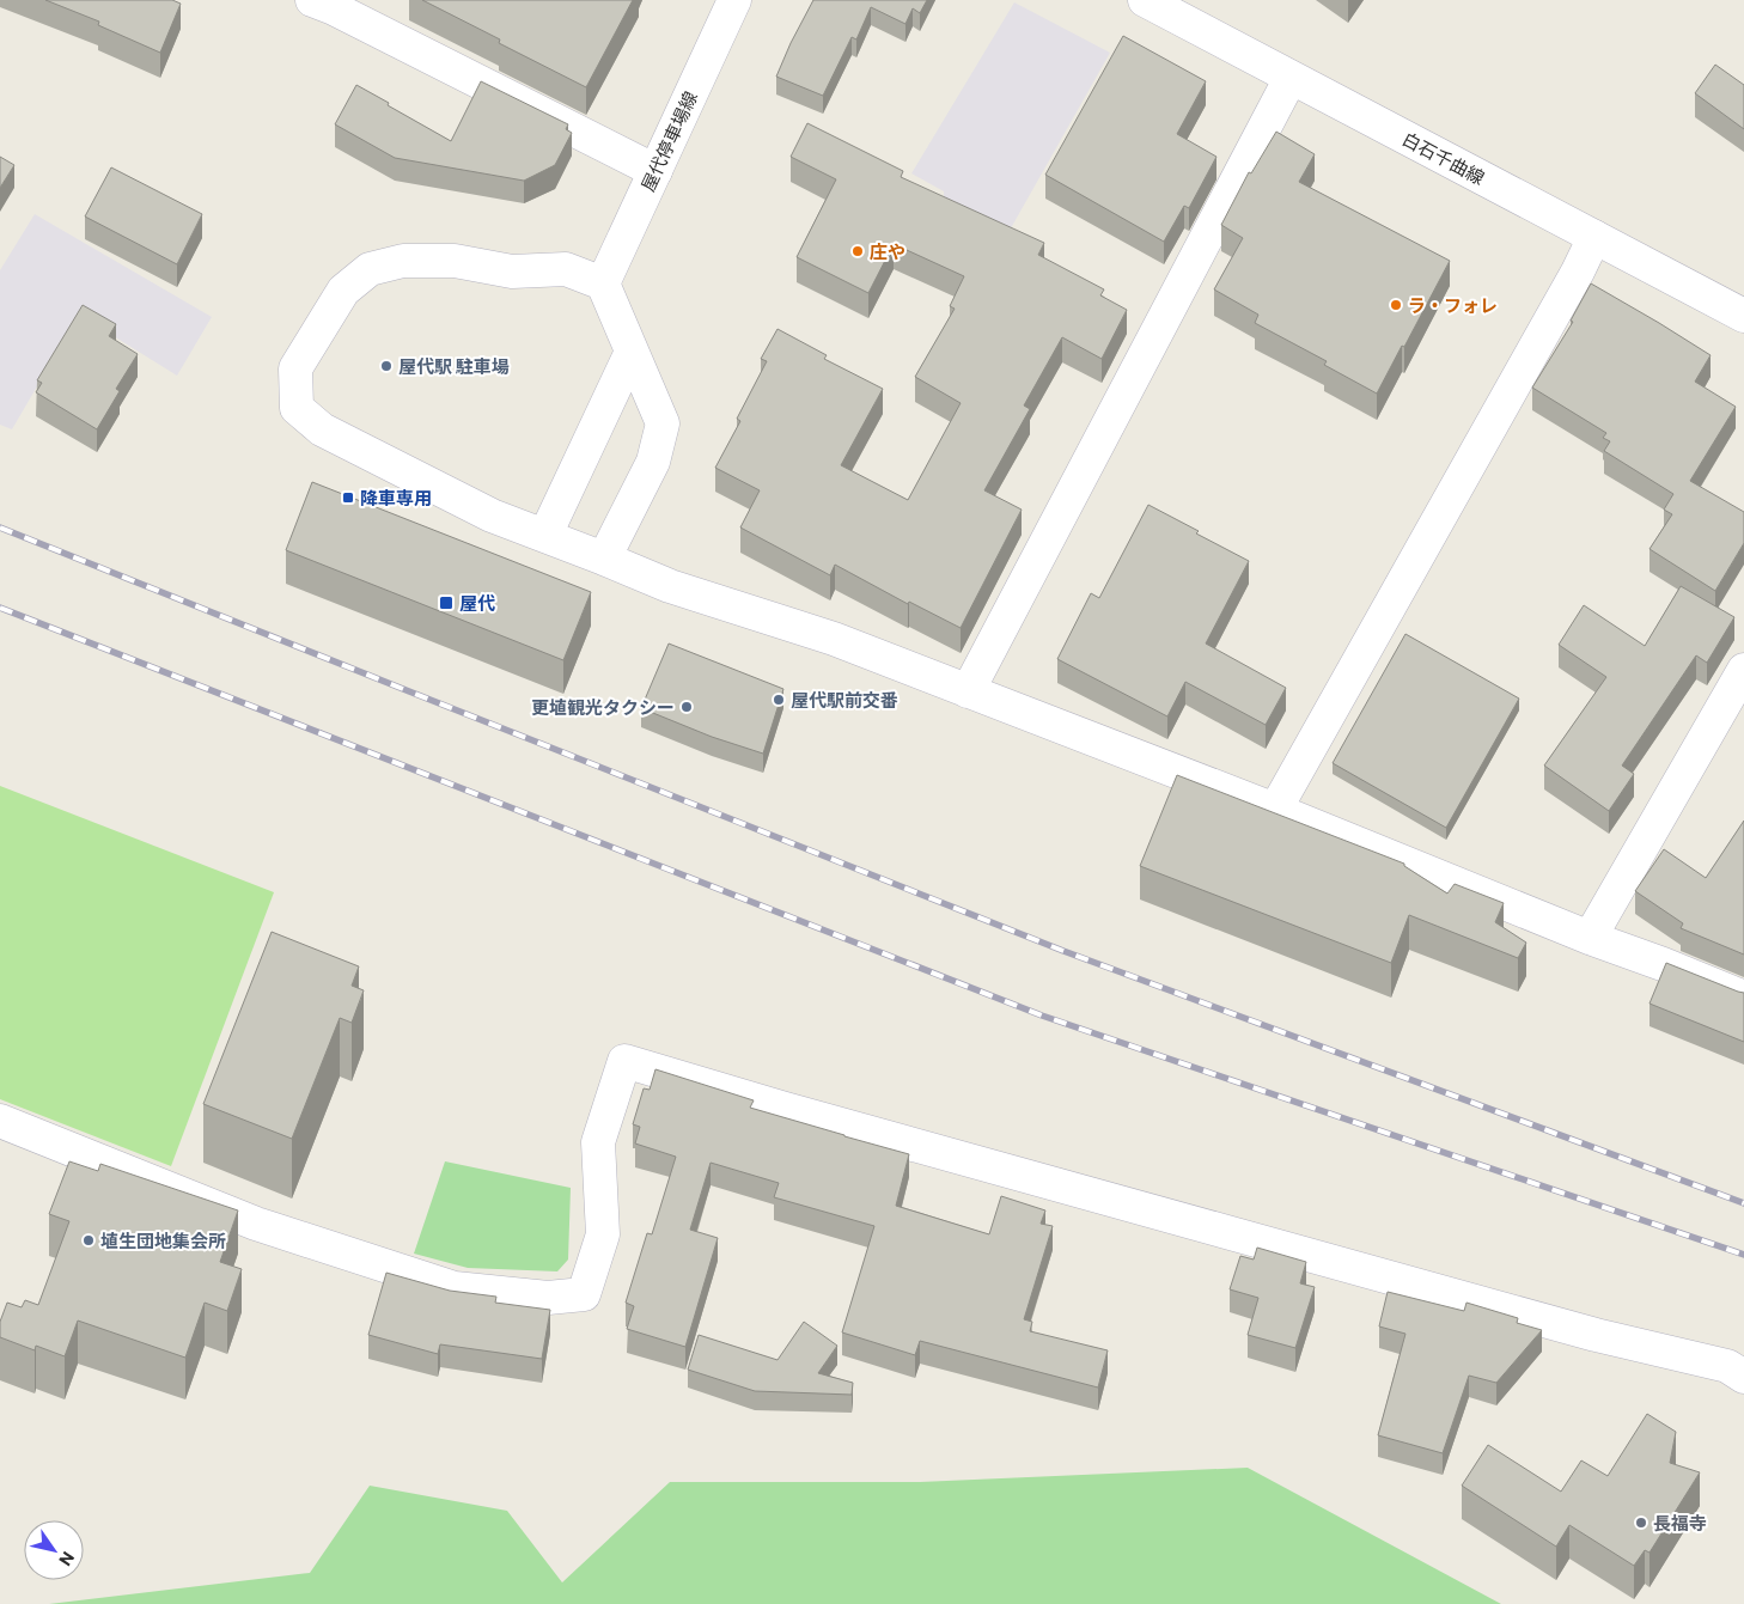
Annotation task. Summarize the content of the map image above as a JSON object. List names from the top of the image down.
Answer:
{
  "streets": {
    "street": ["屋代停車場線", "白石千曲線"]
  },
  "places": {
    "other": [
      "庄や",
      "ラ・フォレ",
      "屋代駅 駐車場",
      "屋代駅前交番",
      "更埴観光タクシー",
      "埴生団地集会所",
      "長福寺"
    ],
    "transit": ["降車専用", "屋代"]
  },
  "north": "bottom right"
}
